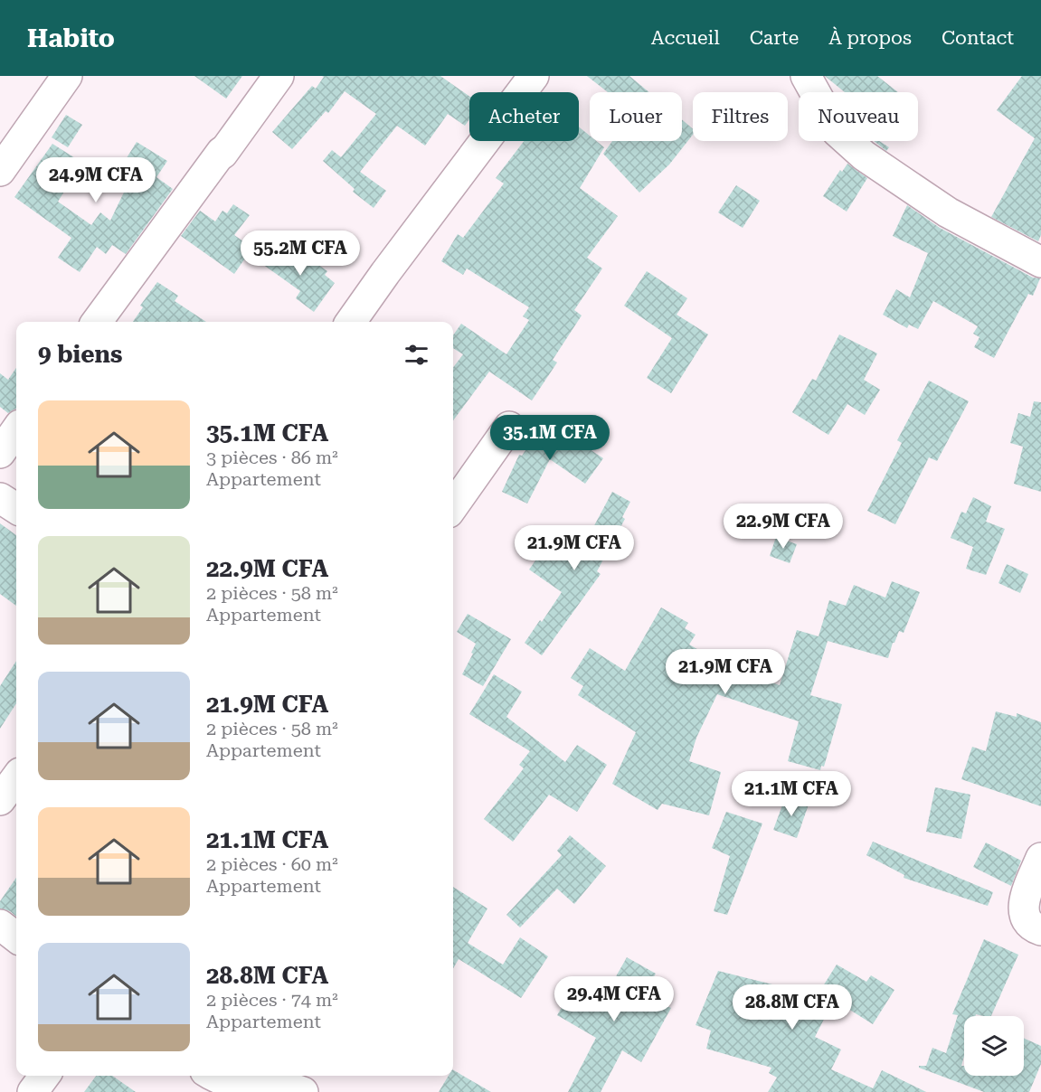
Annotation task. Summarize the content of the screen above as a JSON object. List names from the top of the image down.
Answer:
{
  "page": {
    "header": "Habito",
    "nav": [
      "Accueil",
      "Carte",
      "À propos",
      "Contact"
    ],
    "chip": [
      "Acheter",
      "Louer",
      "Filtres",
      "Nouveau"
    ],
    "price": [
      "24.9M CFA",
      "55.2M CFA",
      "35.1M CFA",
      "22.9M CFA",
      "21.9M CFA",
      "21.9M CFA",
      "21.1M CFA",
      "29.4M CFA",
      "28.8M CFA"
    ],
    "heading": "9 biens",
    "list": [
      {
        "name": "35.1M CFA",
        "note": "3 pièces · 86 m² · Appartement"
      },
      {
        "name": "22.9M CFA",
        "note": "2 pièces · 58 m² · Appartement"
      },
      {
        "name": "21.9M CFA",
        "note": "2 pièces · 58 m² · Appartement"
      },
      {
        "name": "21.1M CFA",
        "note": "2 pièces · 60 m² · Appartement"
      },
      {
        "name": "28.8M CFA",
        "note": "2 pièces · 74 m² · Appartement"
      }
    ]
  }
}
